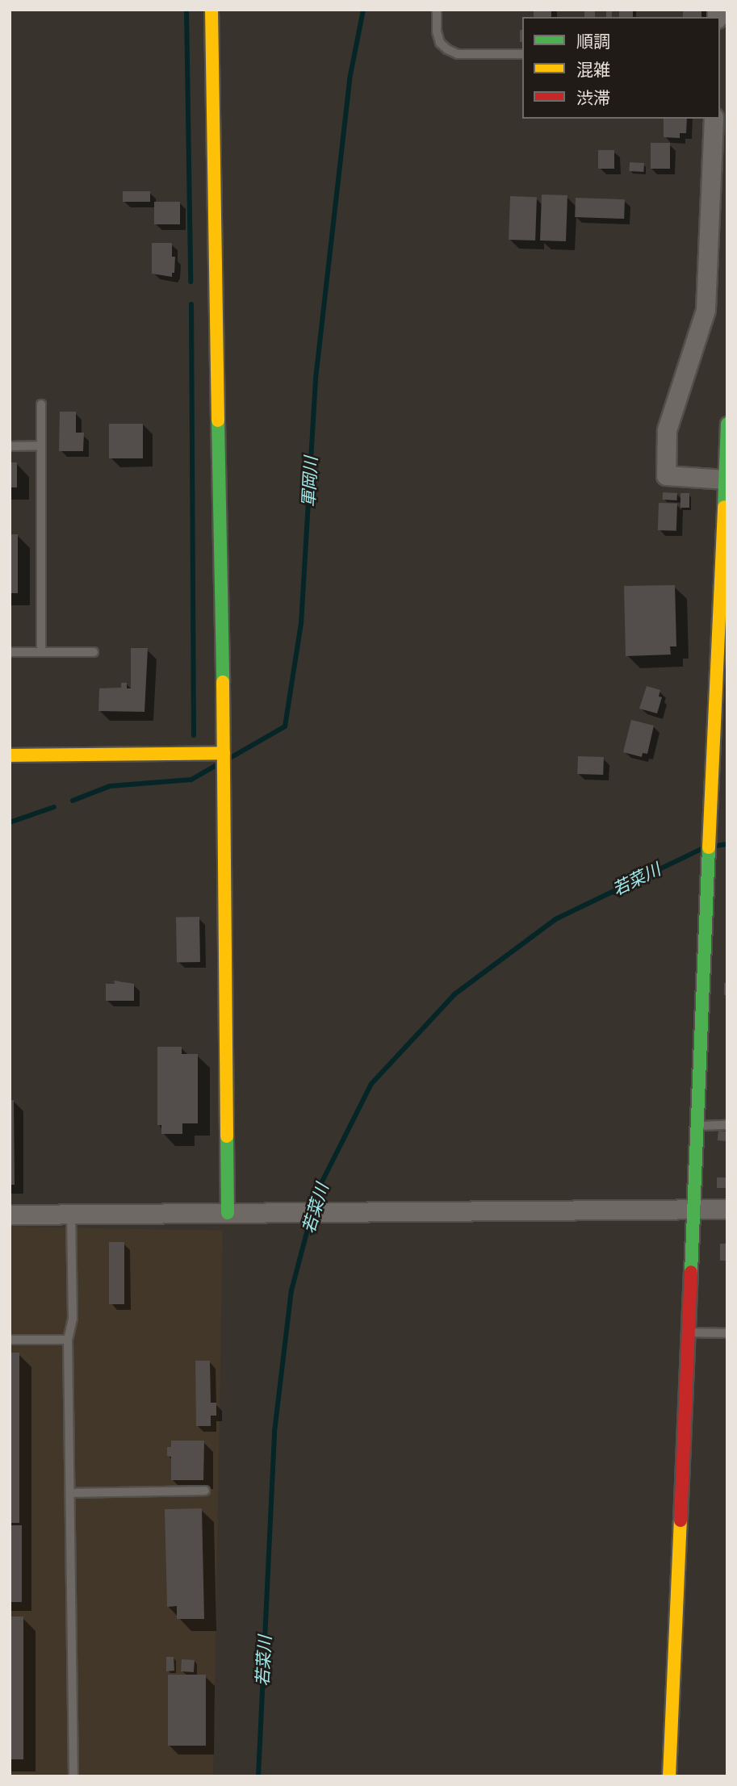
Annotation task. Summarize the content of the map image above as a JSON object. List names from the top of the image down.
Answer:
{
  "water": ["軍岡川", "若菜川"],
  "legend": ["順調", "混雑", "渋滞"]
}
